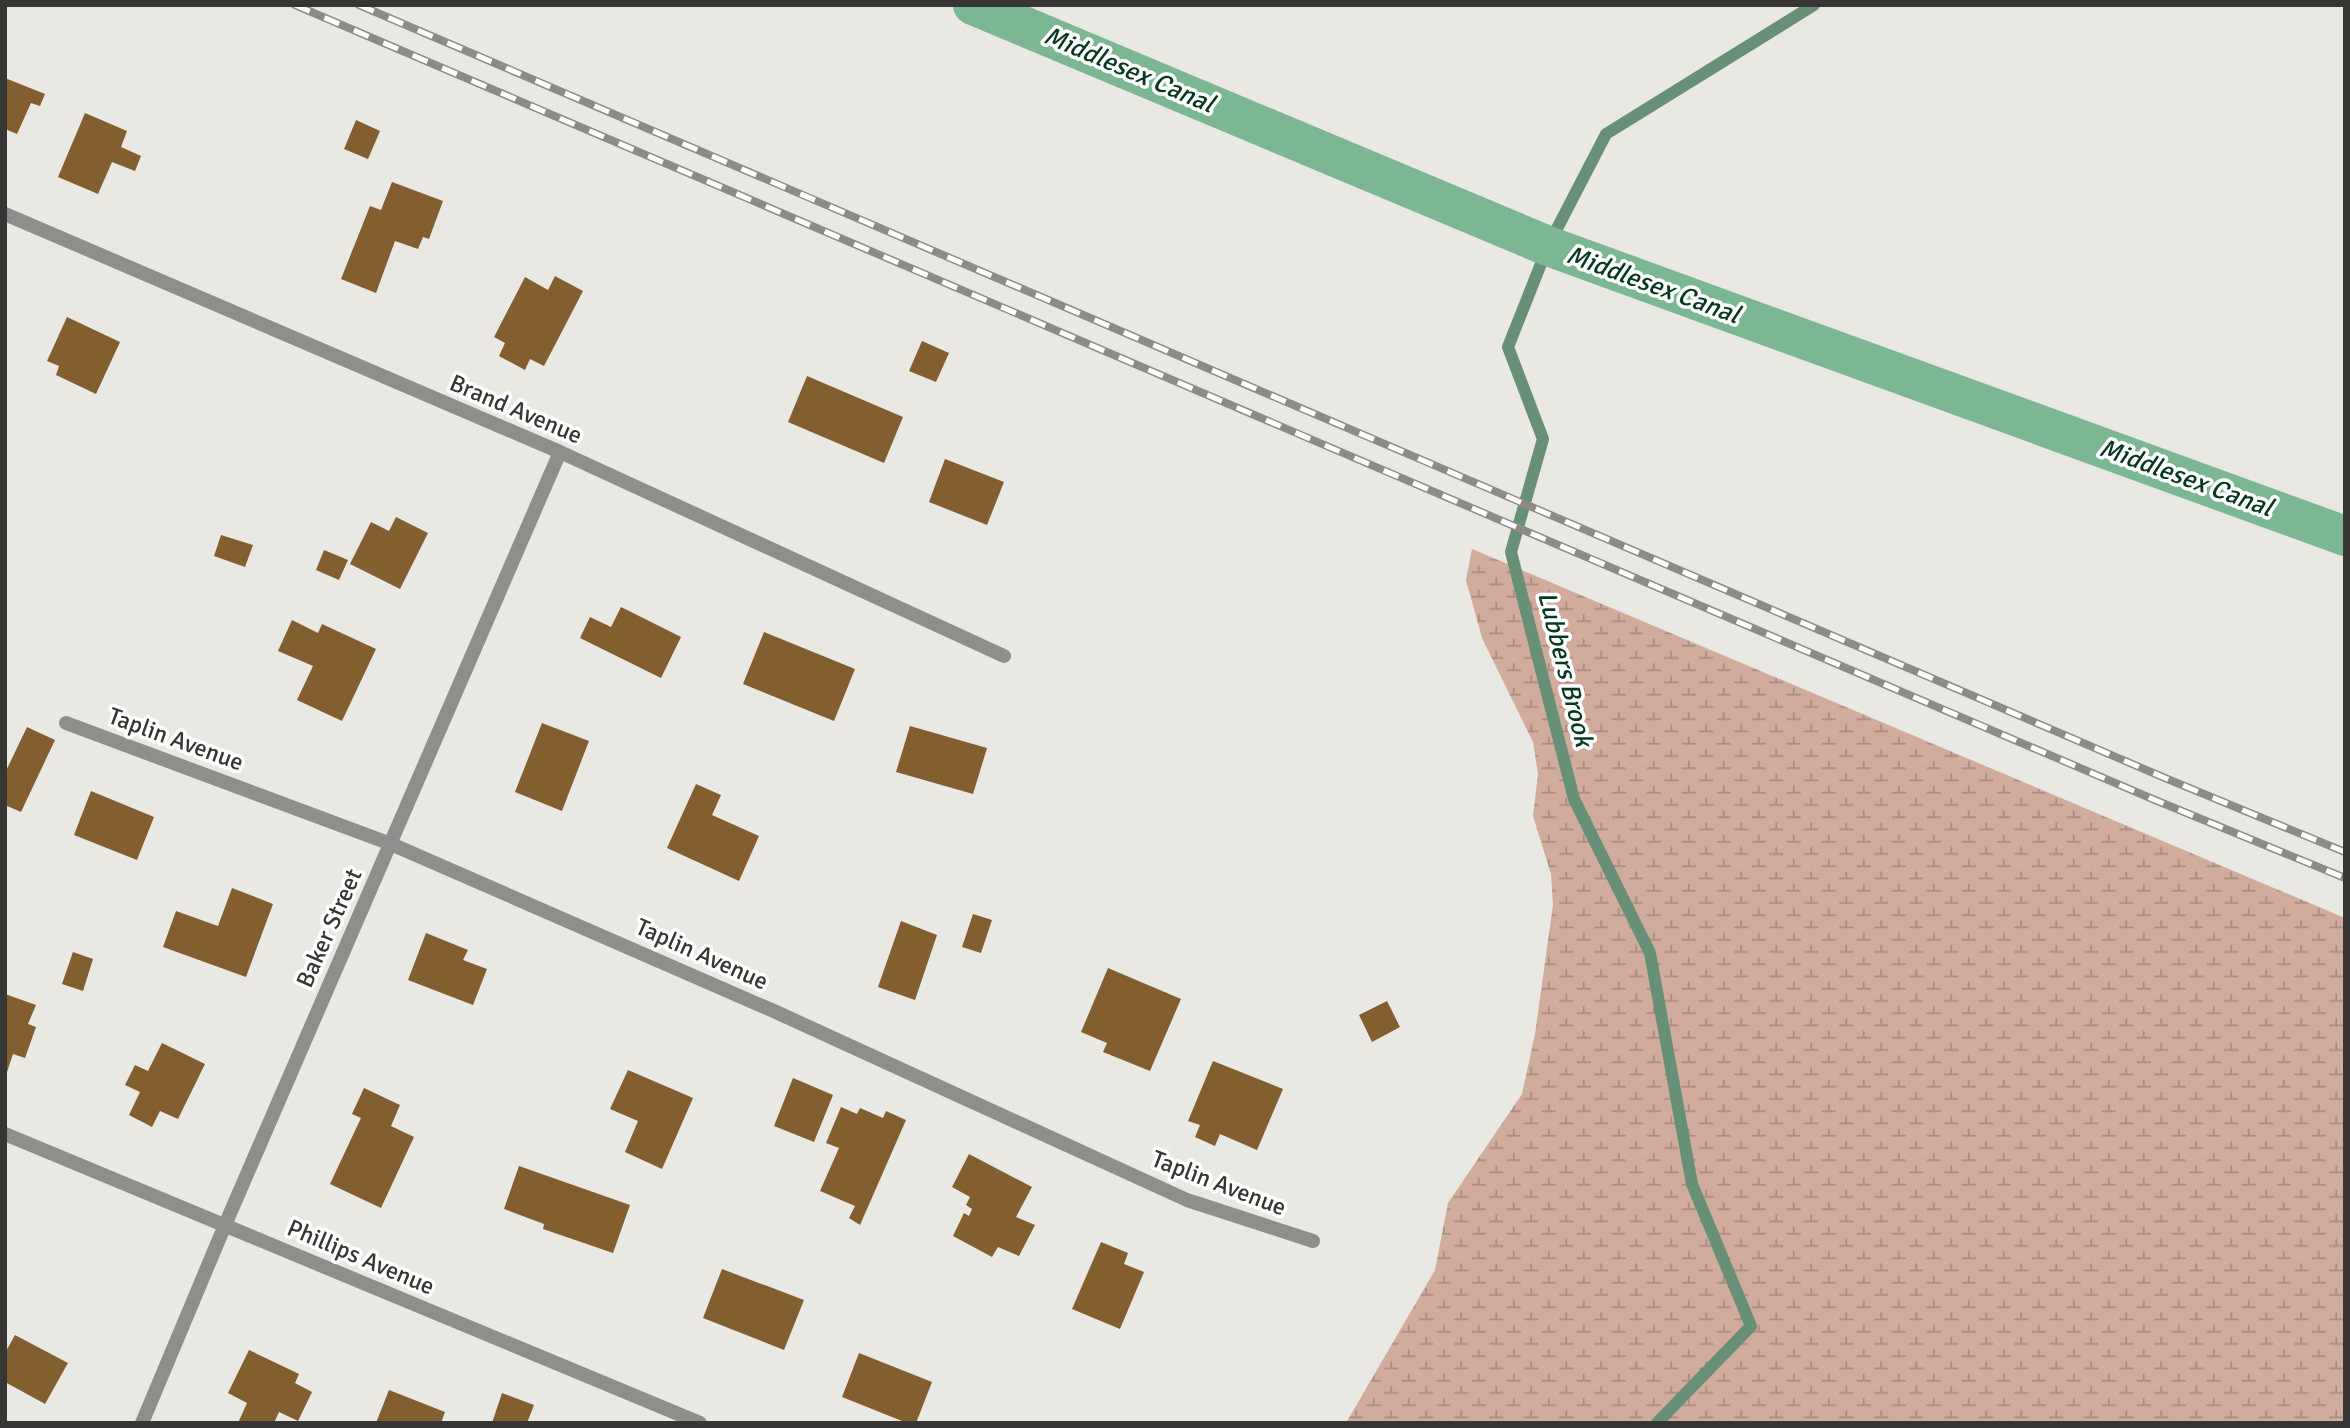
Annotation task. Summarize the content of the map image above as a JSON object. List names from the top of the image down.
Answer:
{
  "streets": {
    "street": [
      "Brand Avenue",
      "Taplin Avenue",
      "Baker Street",
      "Phillips Avenue"
    ]
  },
  "crossings": [
    ["Brand Avenue", "Baker Street"],
    ["Taplin Avenue", "Baker Street"],
    ["Baker Street", "Phillips Avenue"]
  ],
  "water": ["Middlesex Canal", "Lubbers Brook"]
}
